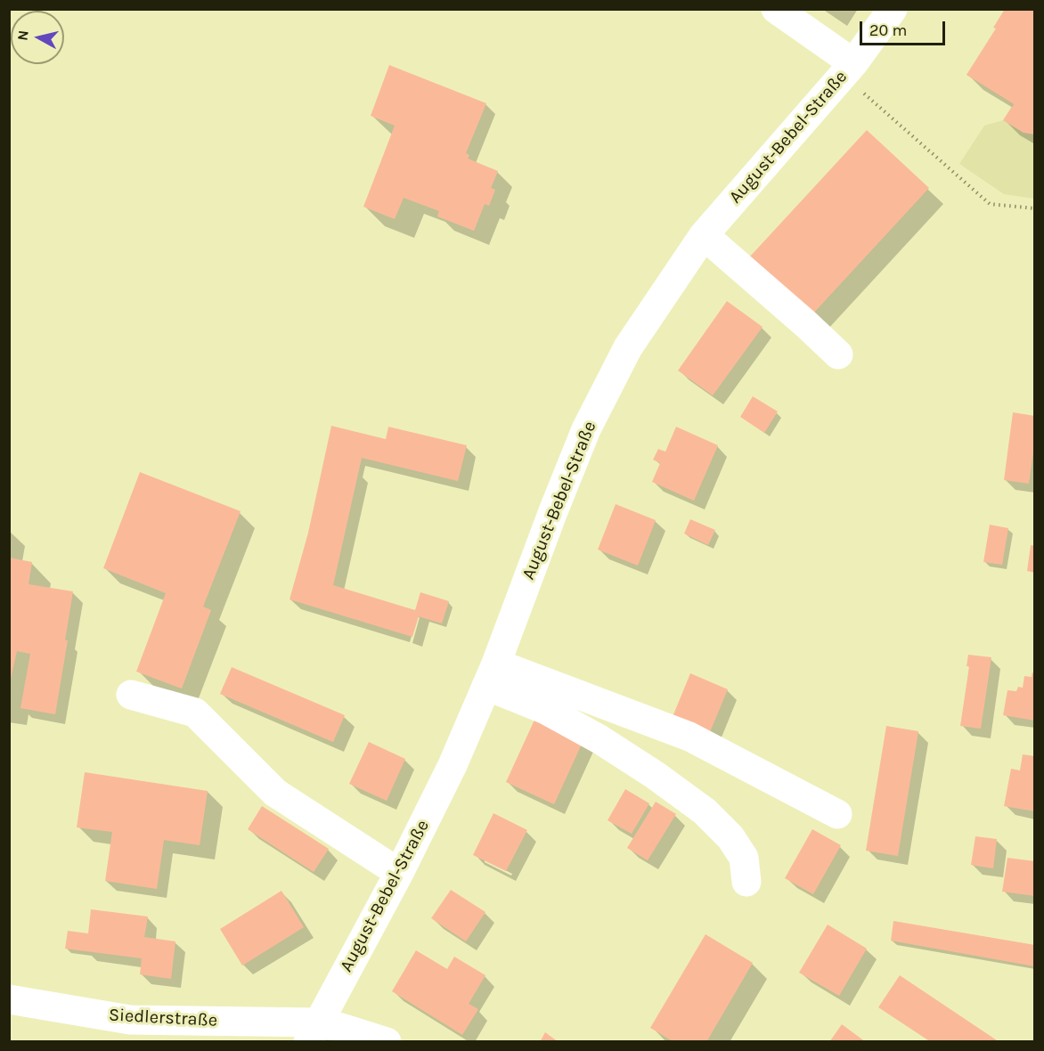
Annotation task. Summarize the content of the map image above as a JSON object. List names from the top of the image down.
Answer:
{
  "streets": {
    "street": ["August-Bebel-Straße", "Siedlerstraße"]
  },
  "crossings": [
    ["August-Bebel-Straße", "Siedlerstraße"]
  ],
  "scale_bar": "20 m",
  "north": "left"
}
